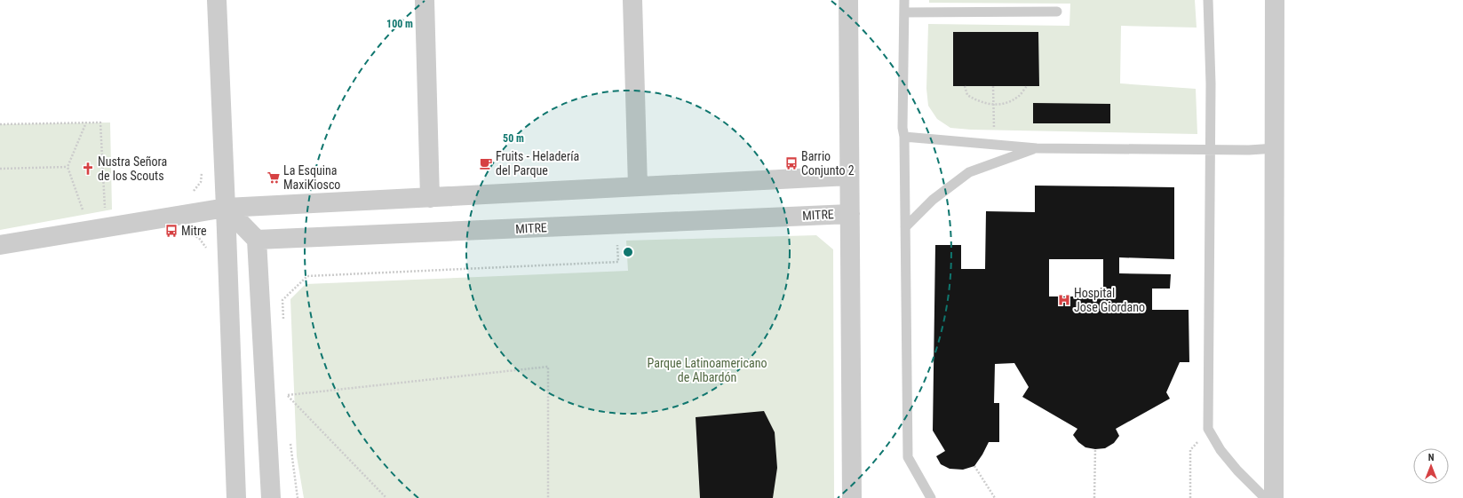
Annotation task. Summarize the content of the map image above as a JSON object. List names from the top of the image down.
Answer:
{
  "streets": {
    "street": ["MITRE"]
  },
  "parks": ["Parque Latinoamericano de Albardón"],
  "places": {
    "cafe": ["Fruits - Heladería del Parque"],
    "bus stop": ["Barrio Conjunto 2", "Mitre"],
    "church": ["Nustra Señora de los Scouts"],
    "supermarket": ["La Esquina MaxiKiosco"],
    "hospital": ["Hospital Jose Giordano"]
  },
  "north": "top",
  "rings": ["100 m", "50 m"]
}
